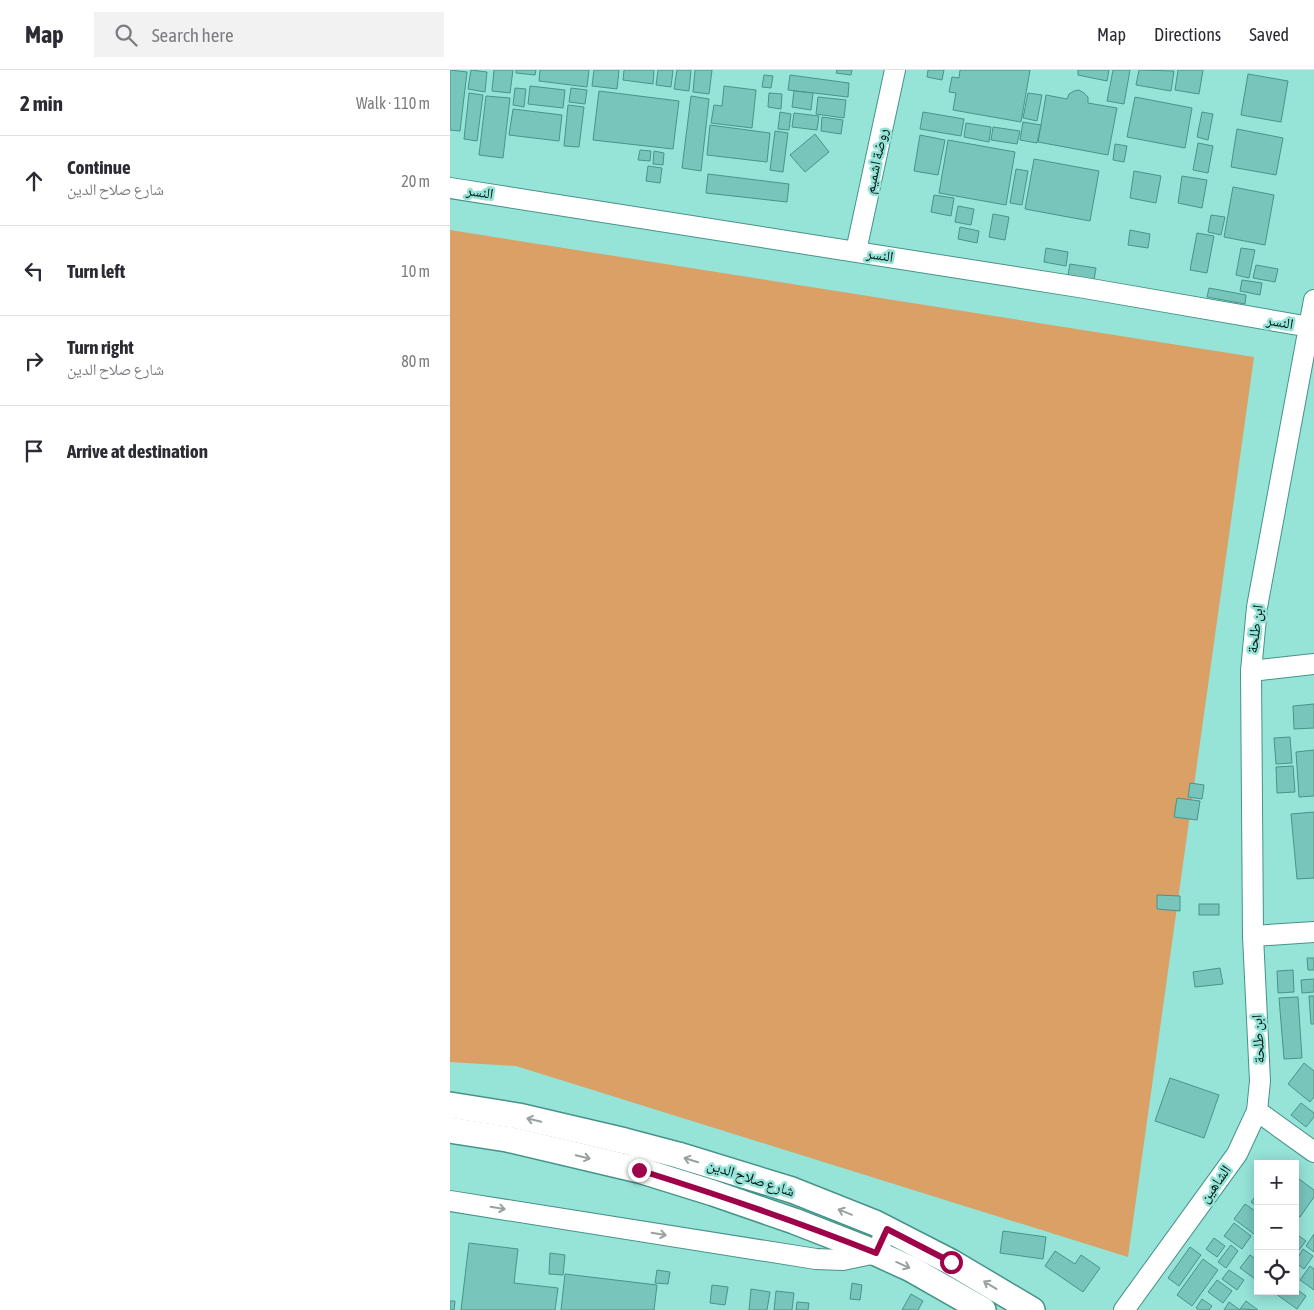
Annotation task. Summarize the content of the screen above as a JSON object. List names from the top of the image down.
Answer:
{
  "streets": {
    "street": [
      "روضة اشميم",
      "النسر",
      "ابن طلحة",
      "شارع صلاح الدين",
      "الشاهين"
    ]
  },
  "crossings": [
    ["روضة اشميم", "النسر"],
    ["النسر", "ابن طلحة"],
    ["ابن طلحة", "الشاهين"]
  ],
  "page": {
    "header": "Map",
    "search": "Search here",
    "nav": ["Map", "Directions", "Saved"],
    "heading": ["2 min", "Walk · 110 m"],
    "list": [
      ["Continue", "شارع صلاح الدين", "20 m"],
      ["Turn left", "10 m"],
      ["Turn right", "شارع صلاح الدين", "80 m"],
      "Arrive at destination"
    ],
    "map_buttons": ["+", "−"]
  }
}
